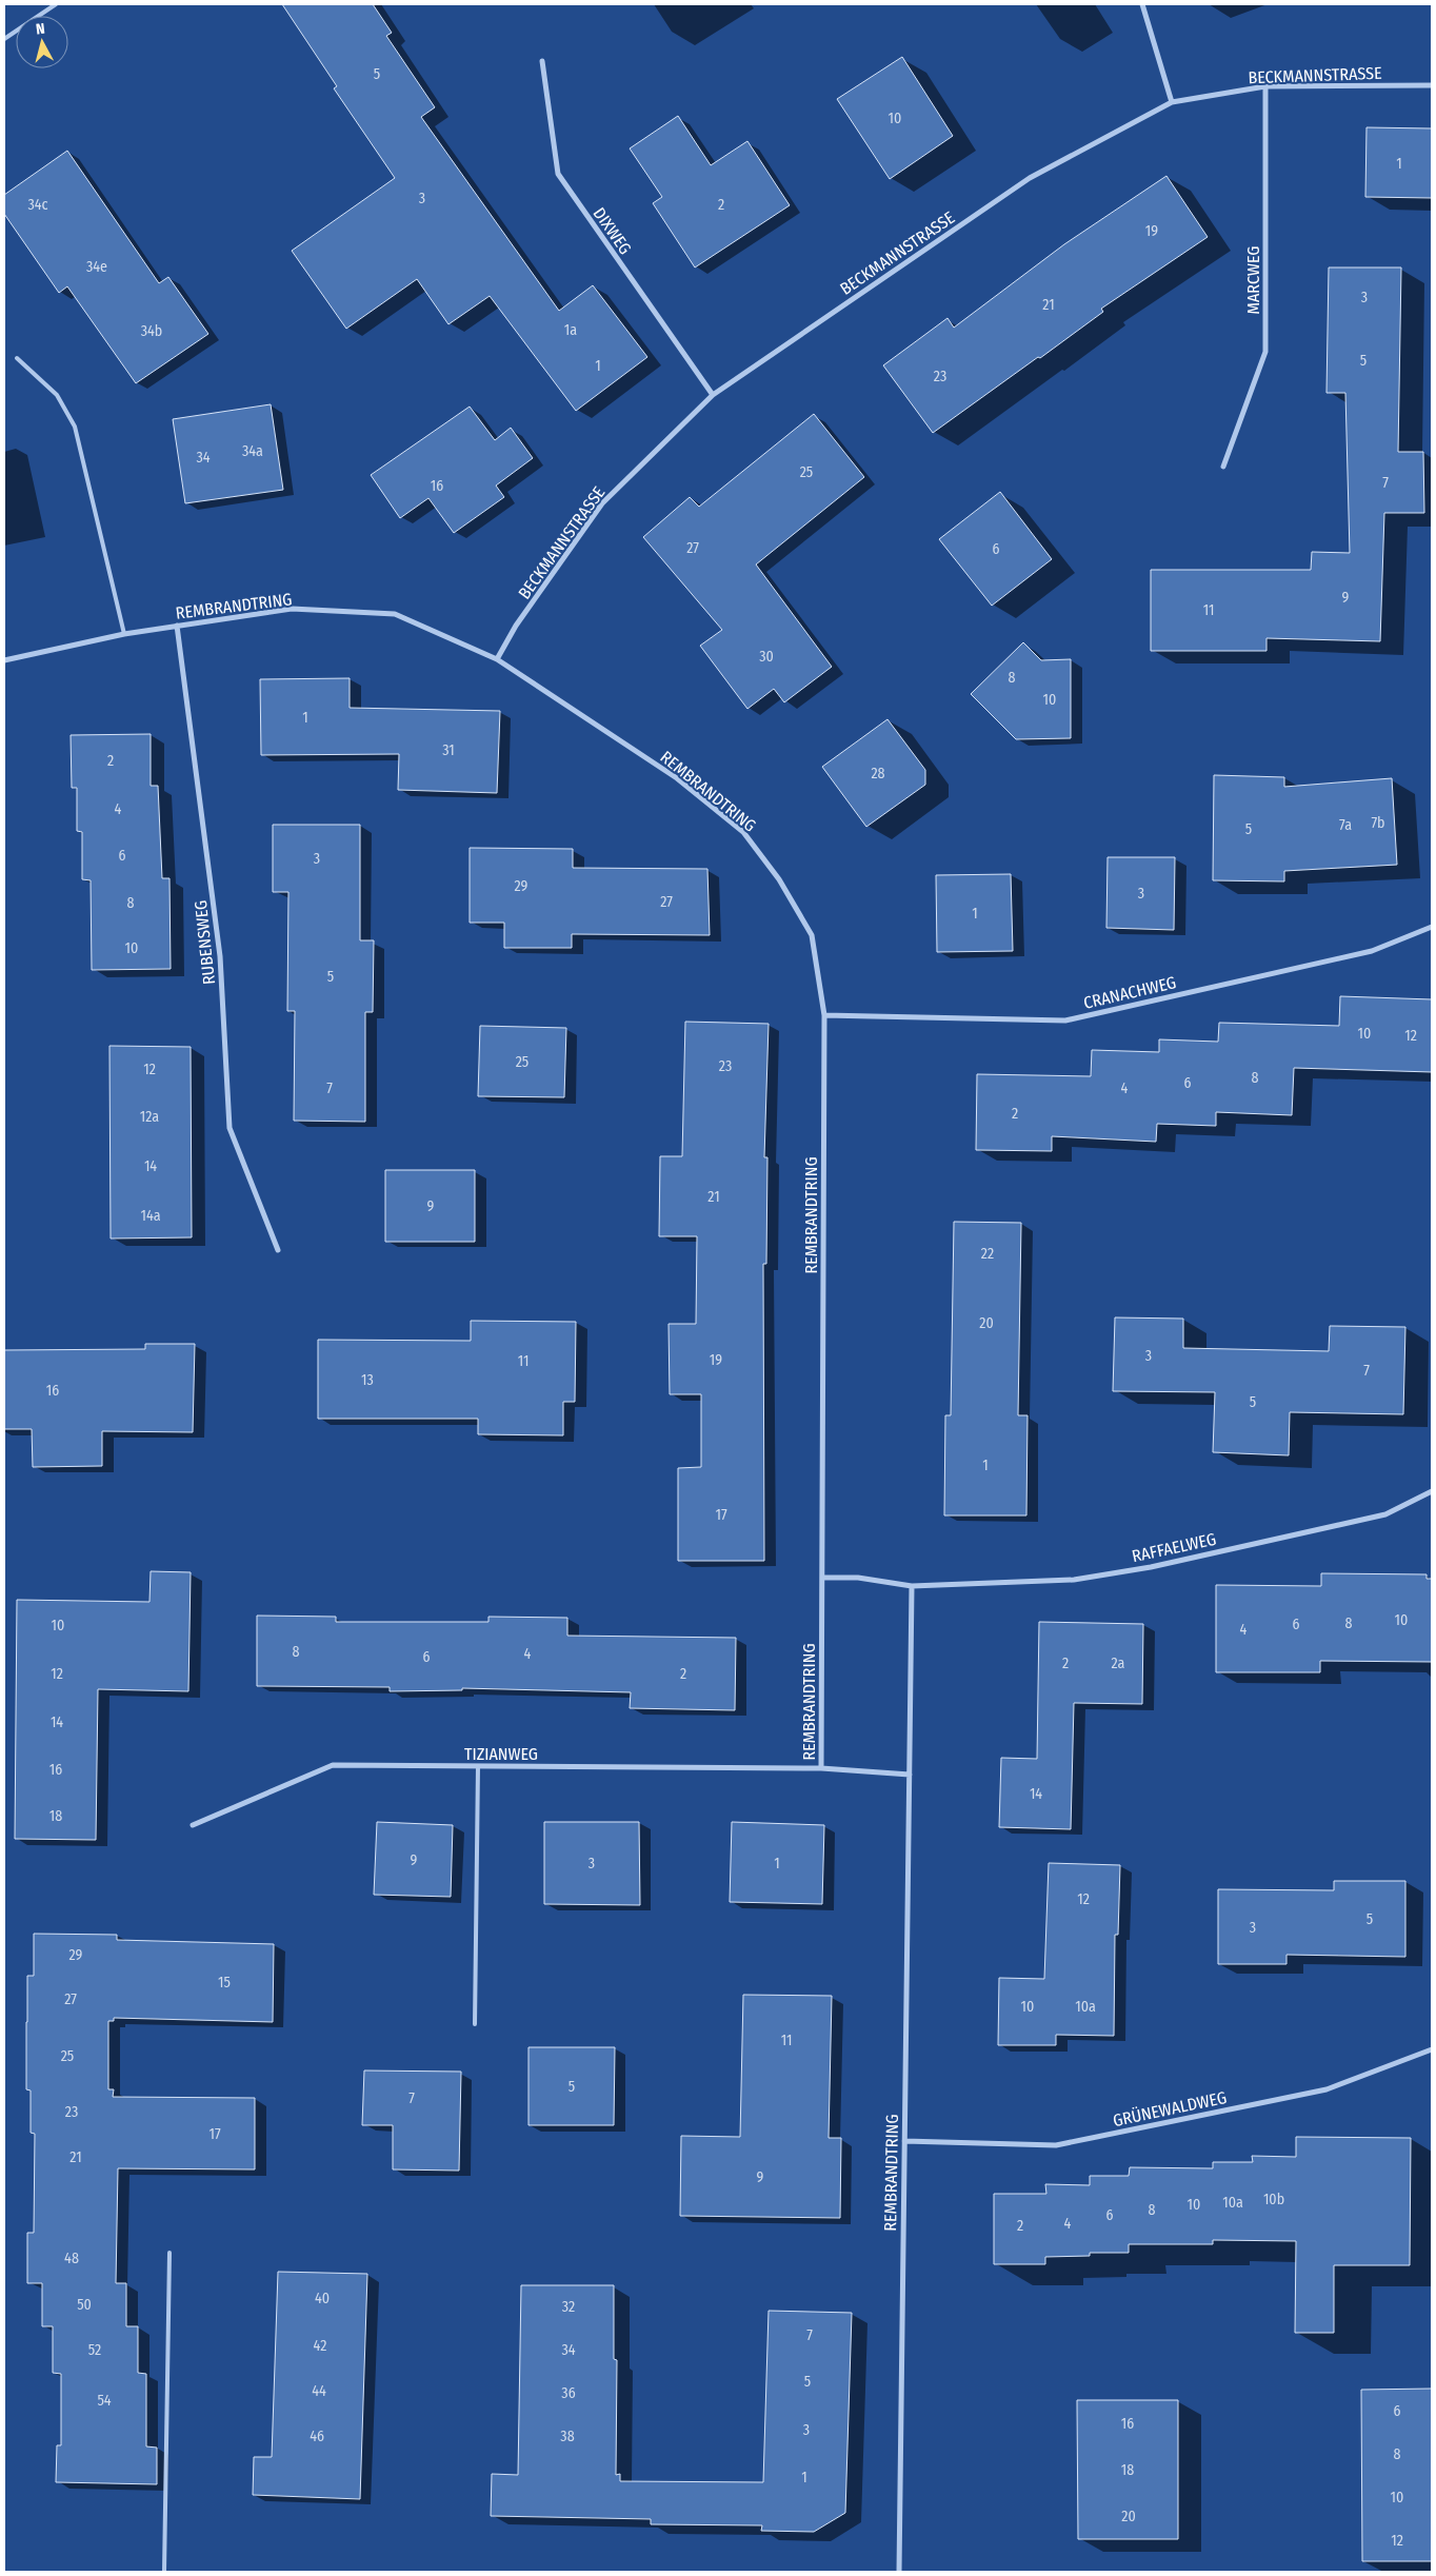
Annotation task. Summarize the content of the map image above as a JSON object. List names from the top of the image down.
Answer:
{
  "streets": {
    "street": [
      "BECKMANNSTRASSE",
      "DIXWEG",
      "MARCWEG",
      "REMBRANDTRING",
      "RUBENSWEG",
      "CRANACHWEG",
      "RAFFAELWEG",
      "TIZIANWEG",
      "GRÜNEWALDWEG"
    ]
  },
  "crossings": [
    ["BECKMANNSTRASSE", "DIXWEG"],
    ["BECKMANNSTRASSE", "MARCWEG"],
    ["BECKMANNSTRASSE", "REMBRANDTRING"],
    ["REMBRANDTRING", "RUBENSWEG"],
    ["REMBRANDTRING", "CRANACHWEG"],
    ["REMBRANDTRING", "RAFFAELWEG"],
    ["REMBRANDTRING", "TIZIANWEG"],
    ["REMBRANDTRING", "GRÜNEWALDWEG"]
  ],
  "house_numbers": [
    "5",
    "10",
    "1",
    "3",
    "34c",
    "2",
    "19",
    "34e",
    "3",
    "21",
    "1a",
    "34b",
    "5",
    "1",
    "23",
    "34a",
    "34",
    "25",
    "7",
    "16",
    "27",
    "6",
    "9",
    "11",
    "30",
    "8",
    "10",
    "1",
    "31",
    "2",
    "28",
    "4",
    "7b",
    "7a",
    "5",
    "6",
    "3",
    "29",
    "3",
    "27",
    "8",
    "1",
    "10",
    "5",
    "10",
    "12",
    "25",
    "23",
    "12",
    "8",
    "6",
    "7",
    "4",
    "2",
    "12a",
    "14",
    "21",
    "9",
    "14a",
    "22",
    "20",
    "3",
    "19",
    "11",
    "7",
    "13",
    "16",
    "5",
    "1",
    "17",
    "10",
    "8",
    "6",
    "10",
    "4",
    "8",
    "4",
    "6",
    "2",
    "2a",
    "12",
    "2",
    "14",
    "16",
    "14",
    "18",
    "9",
    "3",
    "1",
    "12",
    "5",
    "3",
    "29",
    "15",
    "27",
    "10",
    "10a",
    "11",
    "25",
    "5",
    "7",
    "23",
    "17",
    "21",
    "9",
    "10b",
    "10a",
    "10",
    "8",
    "6",
    "4",
    "2",
    "48",
    "40",
    "50",
    "32",
    "7",
    "42",
    "52",
    "34",
    "5",
    "44",
    "36",
    "54",
    "6",
    "16",
    "3",
    "46",
    "38",
    "8",
    "18",
    "1",
    "10",
    "20",
    "12"
  ],
  "north": "top"
}
